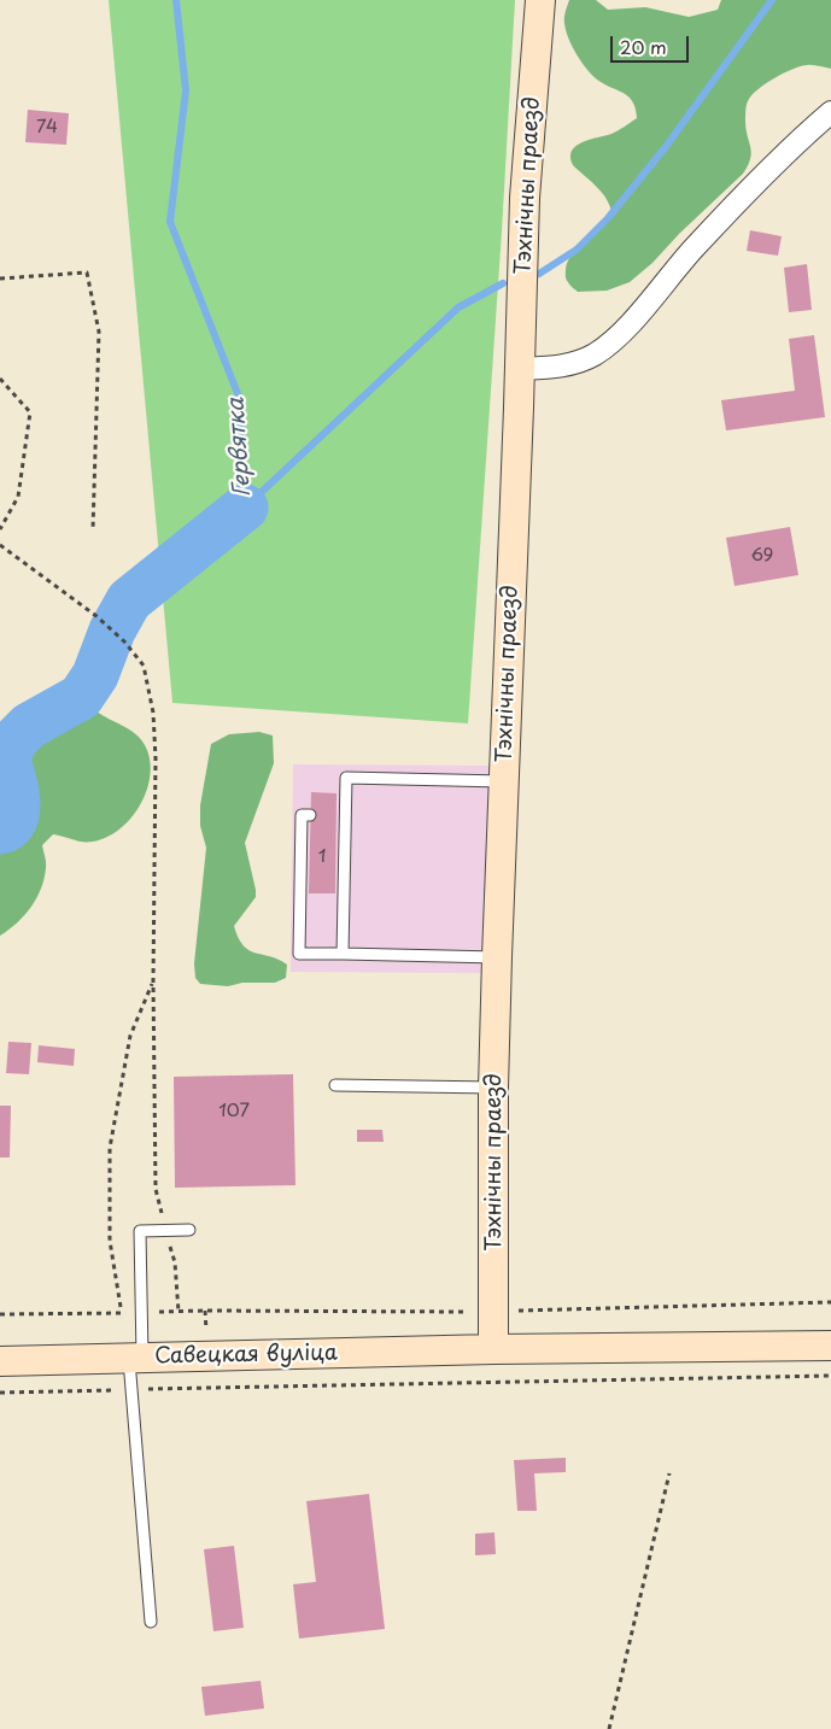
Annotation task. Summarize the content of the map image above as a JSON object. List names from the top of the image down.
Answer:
{
  "streets": {
    "street": ["Тэхнічны праезд", "Савецкая вуліца"]
  },
  "crossings": [
    ["Тэхнічны праезд", "Савецкая вуліца"]
  ],
  "water": ["Гервятка"],
  "house_numbers": [
    "74",
    "69",
    "1",
    "107"
  ],
  "scale_bar": "20 m"
}
